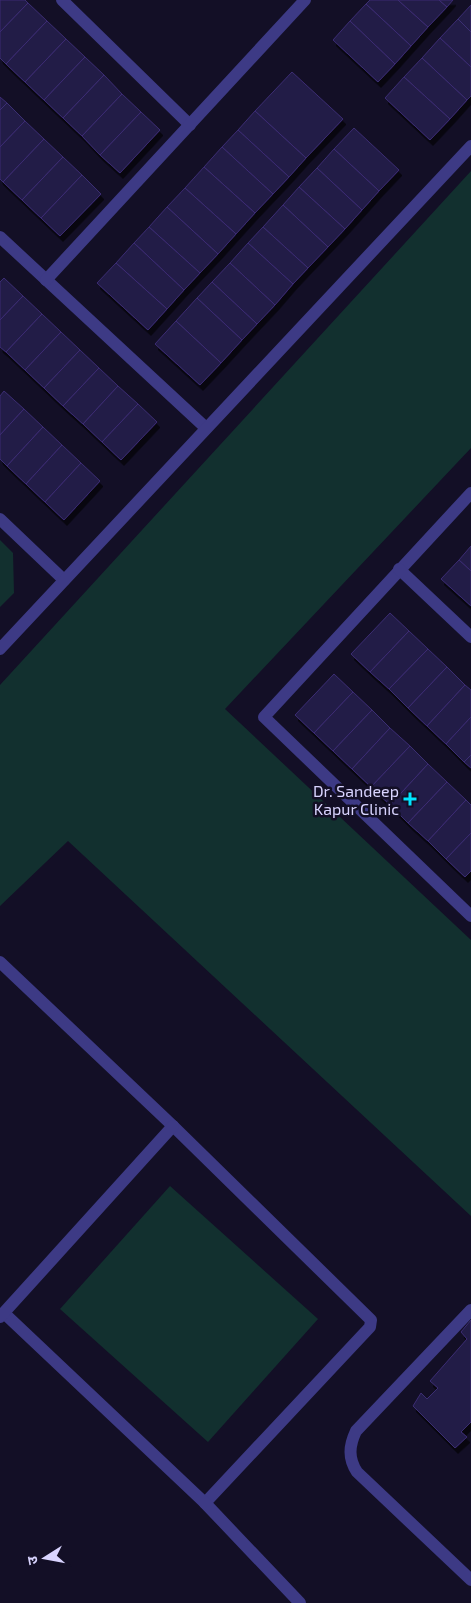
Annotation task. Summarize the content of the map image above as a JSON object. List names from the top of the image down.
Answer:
{
  "places": {
    "health": ["Dr. Sandeep Kapur Clinic"]
  },
  "north": "left"
}
